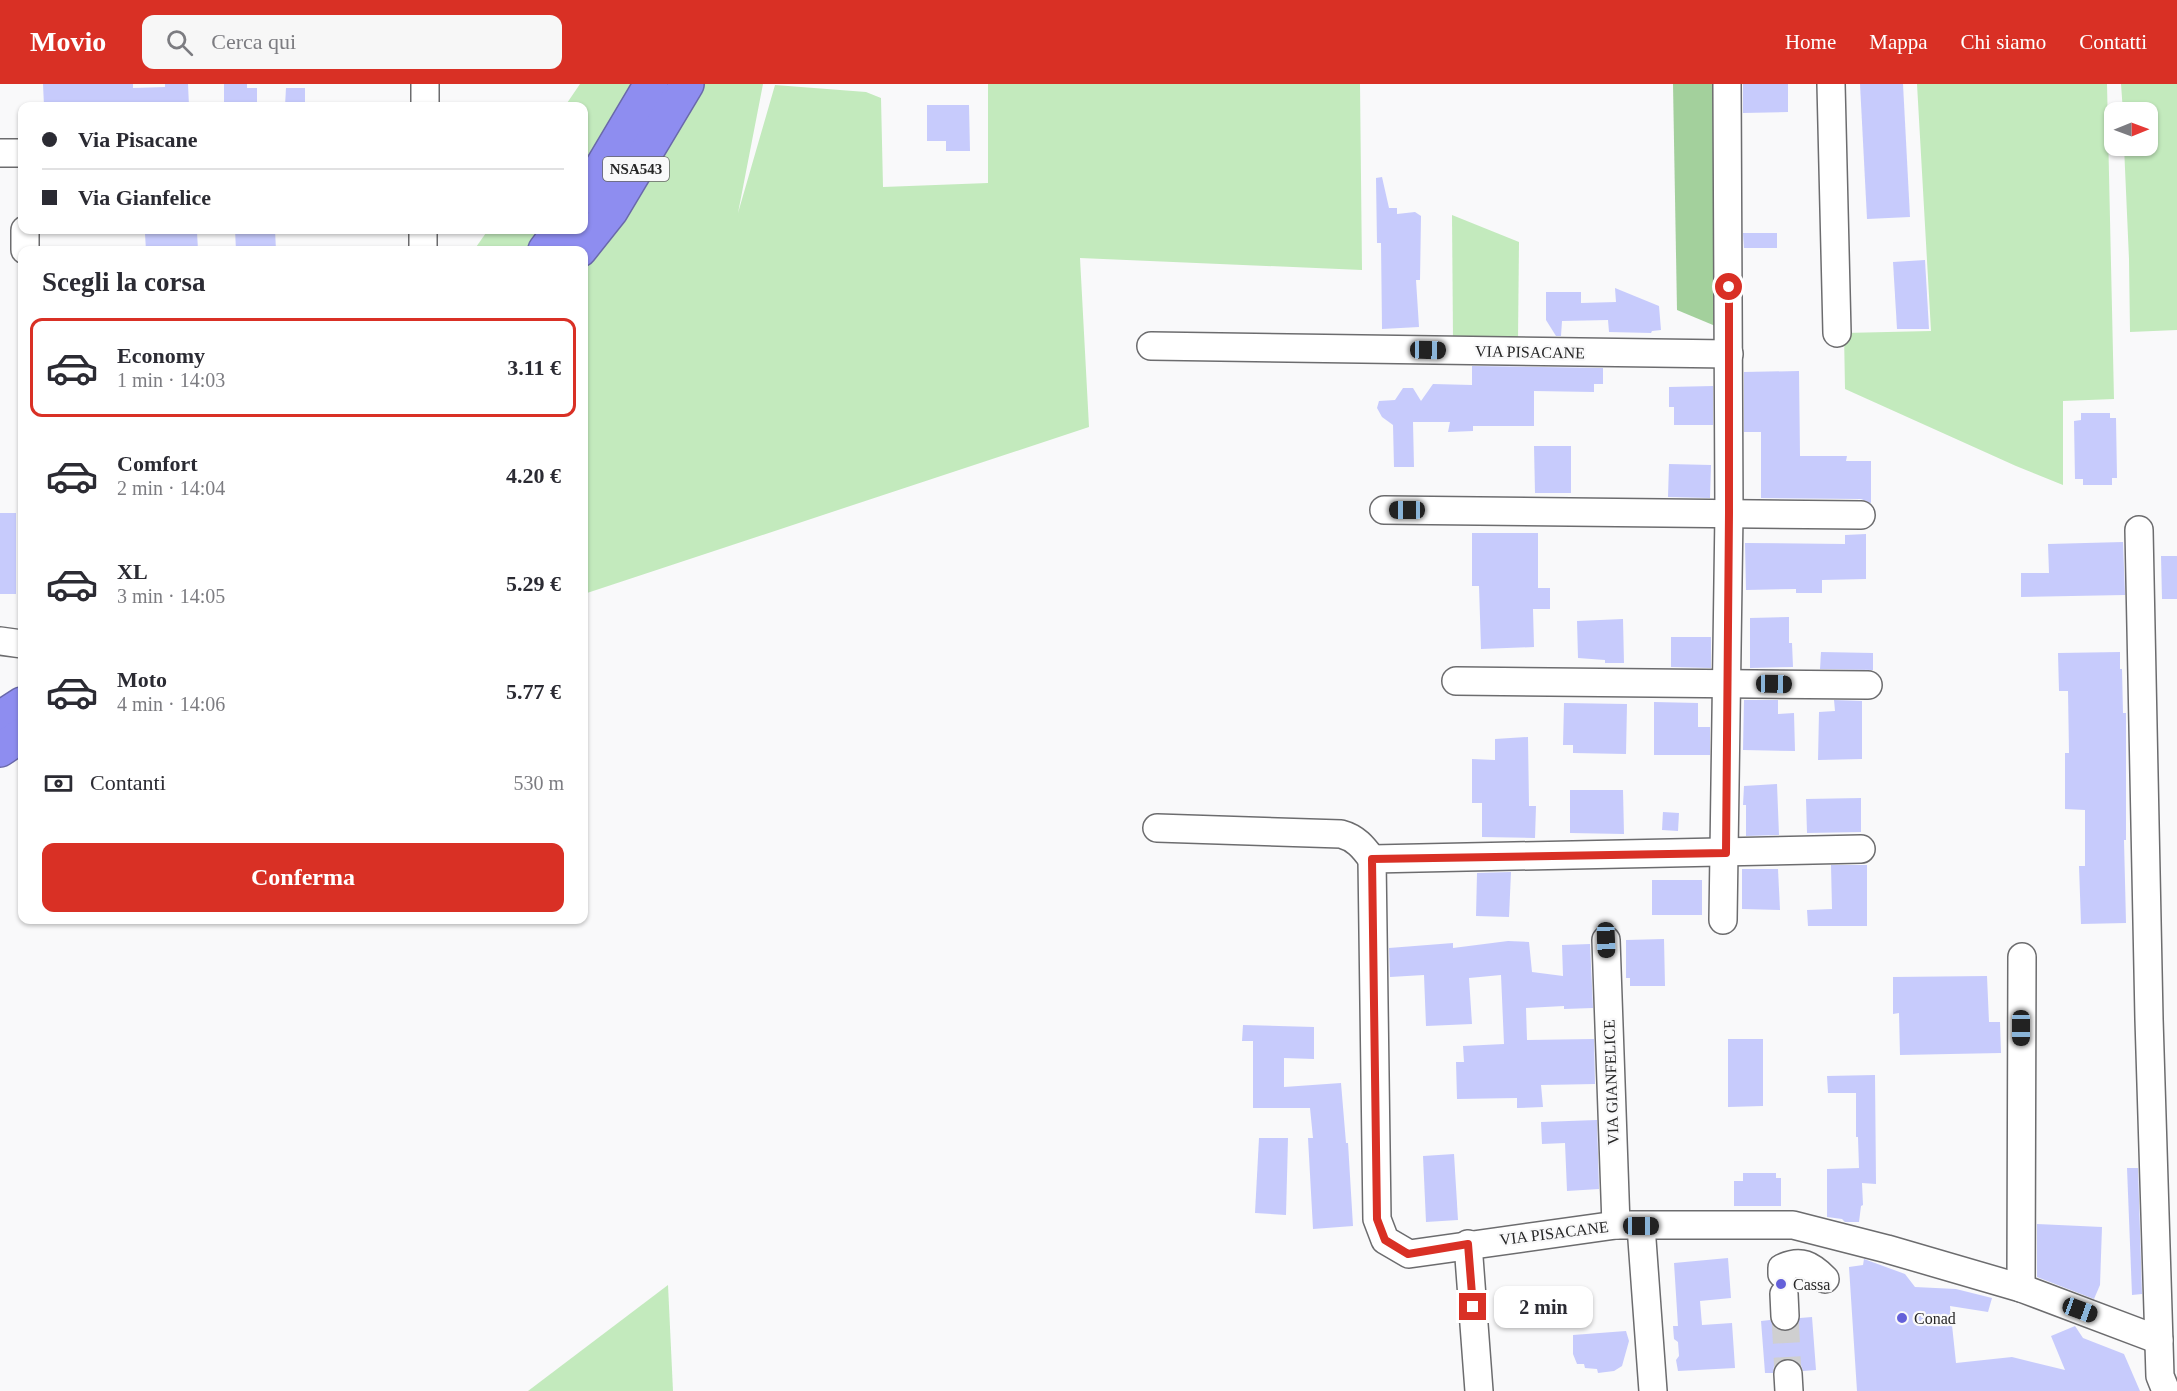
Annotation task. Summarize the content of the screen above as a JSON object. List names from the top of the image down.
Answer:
{
  "streets": {
    "highway": ["NSA543"],
    "street": ["VIA PISACANE", "VIA GIANFELICE"]
  },
  "crossings": [
    ["VIA PISACANE", "VIA GIANFELICE"]
  ],
  "places": ["Cassa", "Conad"],
  "north": "right",
  "page": {
    "header": "Movio",
    "search": "Cerca qui",
    "nav": [
      "Home",
      "Mappa",
      "Chi siamo",
      "Contatti"
    ],
    "banner": ["Via Pisacane", "Via Gianfelice"],
    "heading": "Scegli la corsa",
    "list": [
      {
        "name": "Economy",
        "note": "1 min · 14:03",
        "value": "3.11 €"
      },
      {
        "name": "Comfort",
        "note": "2 min · 14:04",
        "value": "4.20 €"
      },
      {
        "name": "XL",
        "note": "3 min · 14:05",
        "value": "5.29 €"
      },
      {
        "name": "Moto",
        "note": "4 min · 14:06",
        "value": "5.77 €"
      }
    ],
    "pay": ["Contanti", "530 m"],
    "buttons": "Conferma",
    "bubble": "2 min"
  }
}
